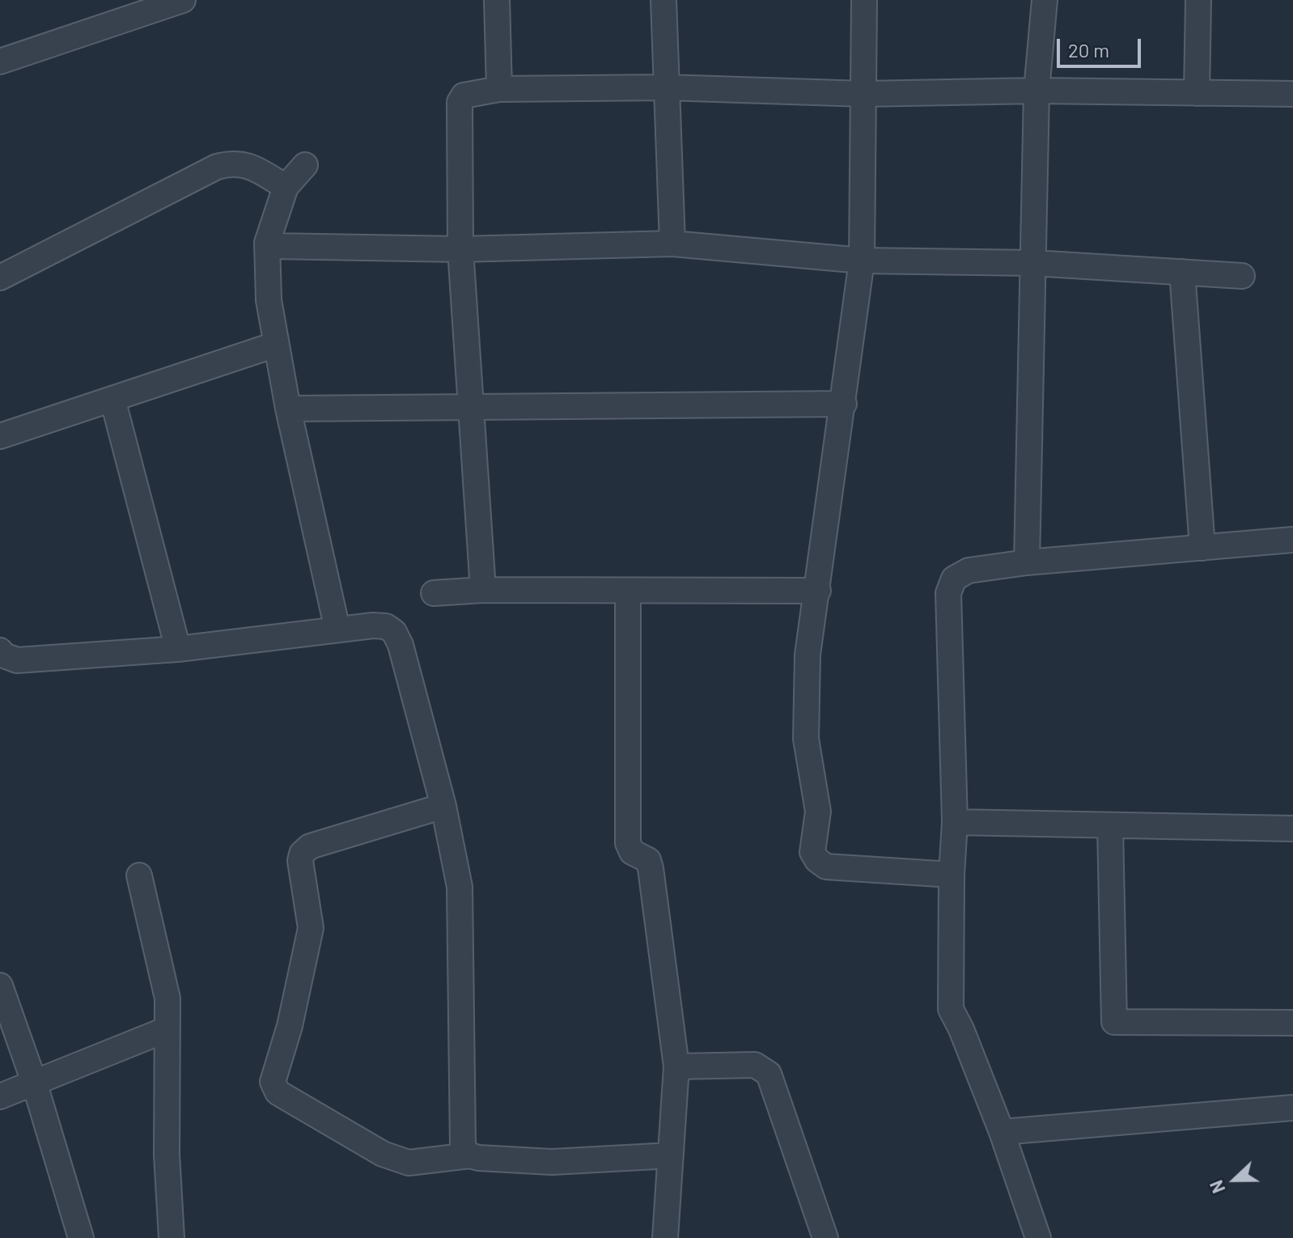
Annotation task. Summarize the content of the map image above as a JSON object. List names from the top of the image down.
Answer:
{
  "scale_bar": "20 m",
  "north": "left"
}
